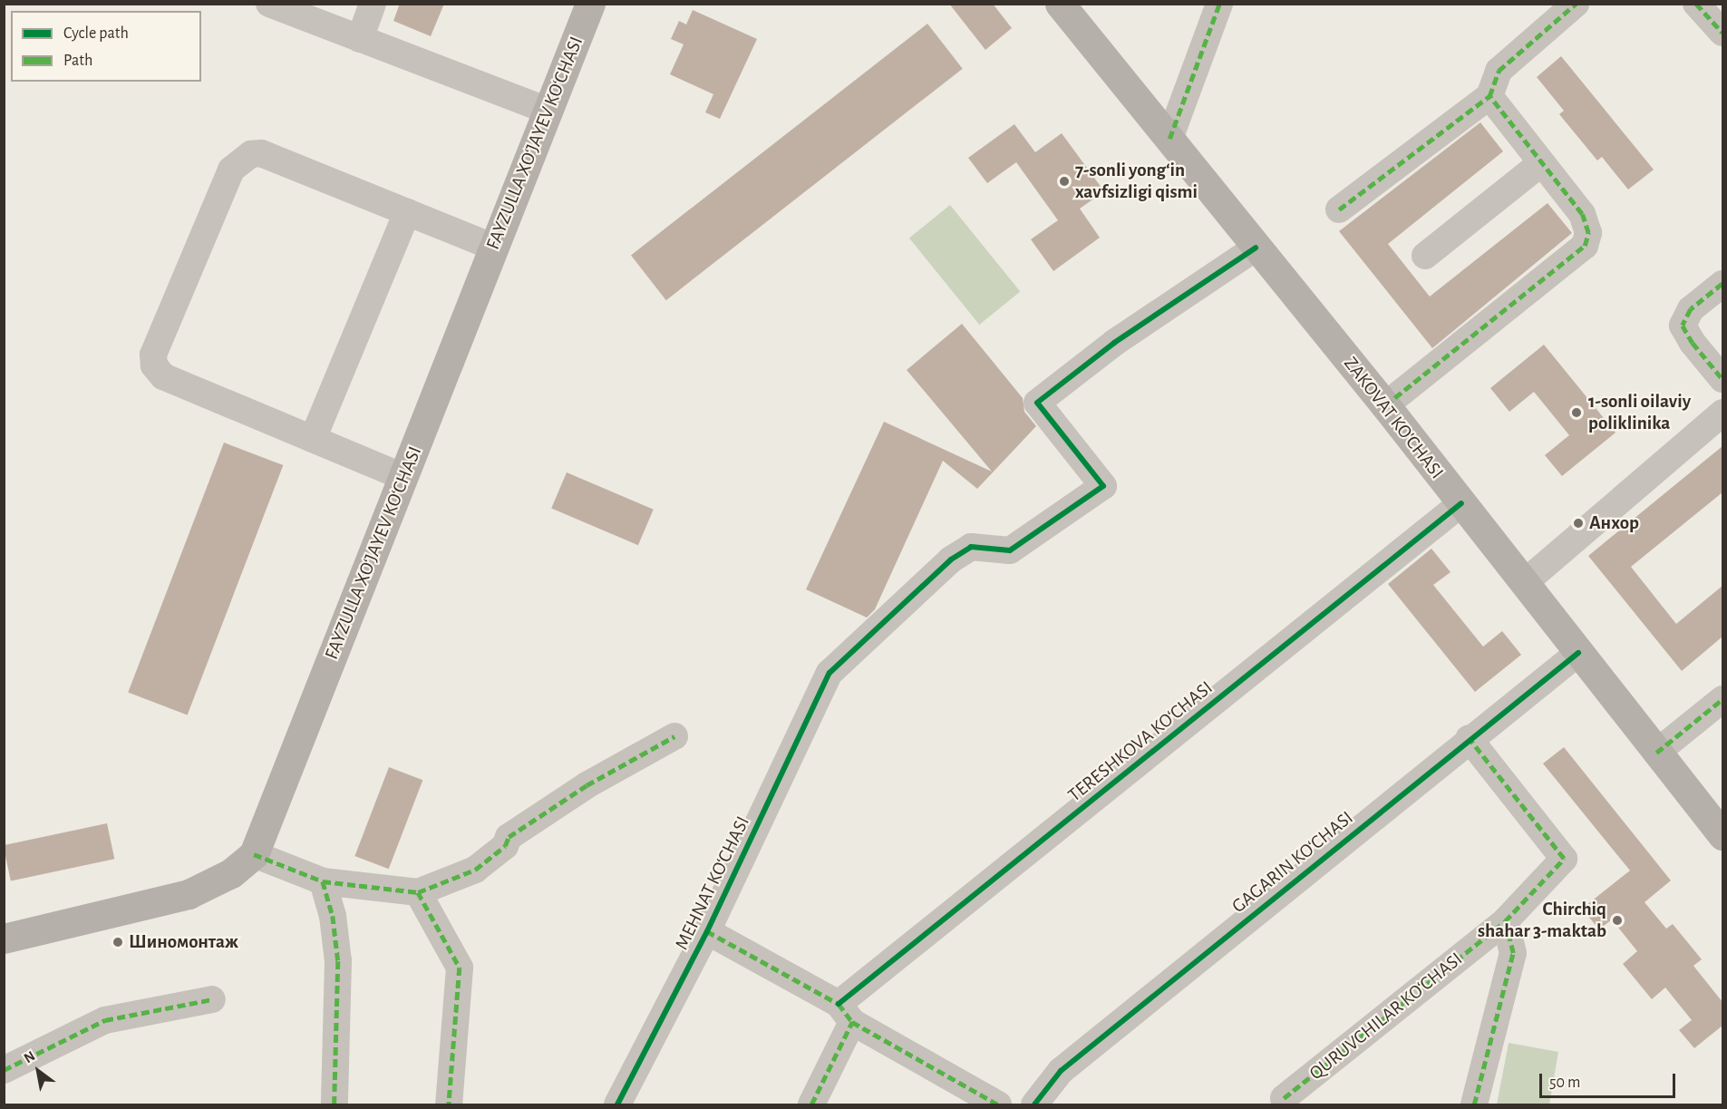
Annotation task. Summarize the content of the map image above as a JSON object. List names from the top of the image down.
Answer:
{
  "streets": {
    "main road": ["FAYZULLA XO‘JAYEV KO‘CHASI", "ZAKOVAT KO'CHASI"],
    "street": [
      "TERESHKOVA KO‘CHASI",
      "GAGARIN KO‘CHASI",
      "MEHNAT KO‘CHASI",
      "QURUVCHILAR KO‘CHASI"
    ]
  },
  "crossings": [
    ["ZAKOVAT KO'CHASI", "TERESHKOVA KO‘CHASI"],
    ["ZAKOVAT KO'CHASI", "GAGARIN KO‘CHASI"],
    ["ZAKOVAT KO'CHASI", "MEHNAT KO‘CHASI"],
    ["GAGARIN KO‘CHASI", "QURUVCHILAR KO‘CHASI"]
  ],
  "places": [
    "7-sonli yong‘in xavfsizligi qismi",
    "1-sonli oilaviy poliklinika",
    "Анхор",
    "Chirchiq shahar 3-maktab",
    "Шиномонтаж"
  ],
  "legend": ["Cycle path", "Path"],
  "scale_bar": "50 m",
  "north": "top left"
}
